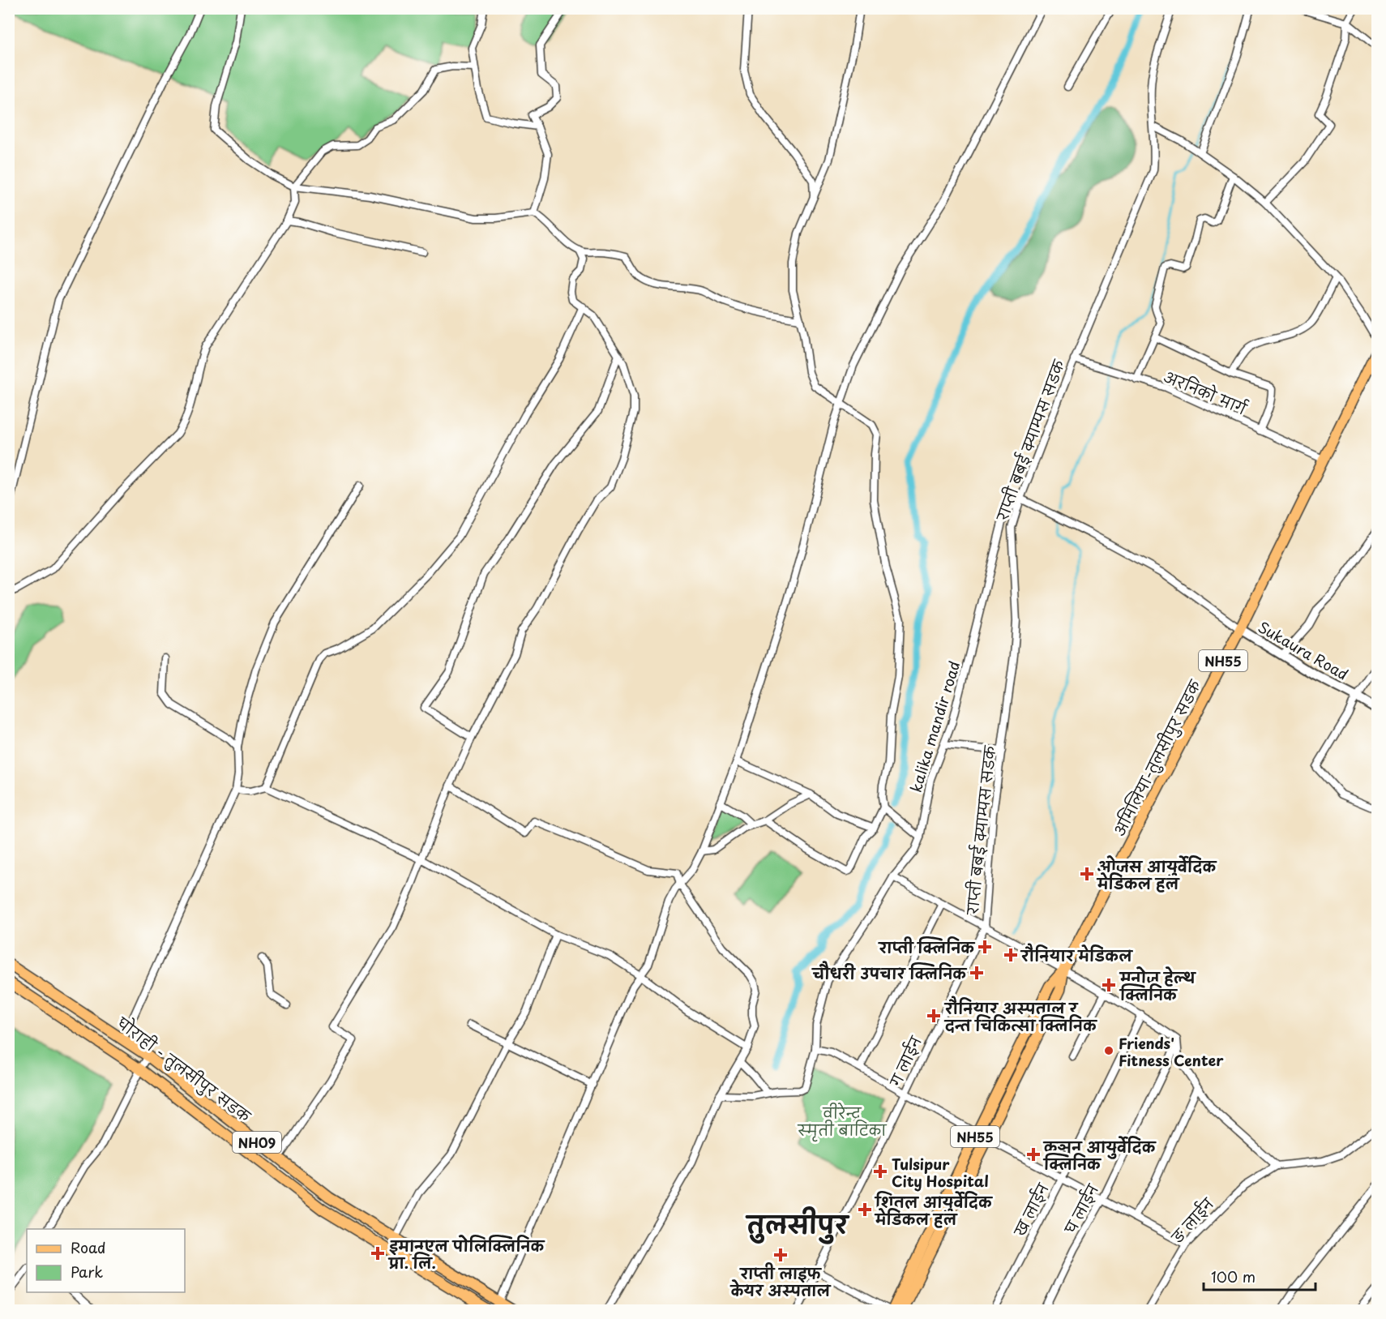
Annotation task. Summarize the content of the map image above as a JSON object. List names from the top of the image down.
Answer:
{
  "streets": {
    "main road": [
      "NH55",
      "अमिलिया-तुलसीपुर सडक",
      "घोराही - तुलसीपुर सडक",
      "NH09"
    ],
    "street": [
      "अरनिको मार्ग",
      "राप्ती बबई क्याम्पस सडक",
      "Sukaura Road",
      "kalika mandir road",
      "ग लाईन",
      "घ लाईन",
      "ख लाईन",
      "ङ लाईन"
    ]
  },
  "crossings": [
    ["अरनिको मार्ग", "राप्ती बबई क्याम्पस सडक"],
    ["अरनिको मार्ग", "अमिलिया-तुलसीपुर सडक"],
    ["राप्ती बबई क्याम्पस सडक", "kalika mandir road"],
    ["राप्ती बबई क्याम्पस सडक", "ग लाईन"],
    ["Sukaura Road", "अमिलिया-तुलसीपुर सडक"],
    ["NH55", "अमिलिया-तुलसीपुर सडक"]
  ],
  "districts": ["तुलसीपुर"],
  "parks": ["वीरेन्द्र स्मृती बाटिका"],
  "places": {
    "health": [
      "ओजस आयुर्वेदिक मेडिकल हल",
      "राप्ती क्लिनिक",
      "रौनियार मेडिकल",
      "चौधरी उपचार क्लिनिक",
      "मनोज हेल्थ क्लिनिक",
      "रौनियार अस्पताल र दन्त चिकित्सा क्लिनिक",
      "कञ्चन आयुर्वेदिक क्लिनिक",
      "Tulsipur City Hospital",
      "शितल आयुर्वेदिक मेडिकल हल",
      "इमानुएल पोलिक्लिनिक प्रा. लि.",
      "राप्ती लाइफ केयर अस्पताल"
    ],
    "other": ["Friends' Fitness Center"]
  },
  "legend": ["Road", "Park"],
  "scale_bar": "100 m"
}
